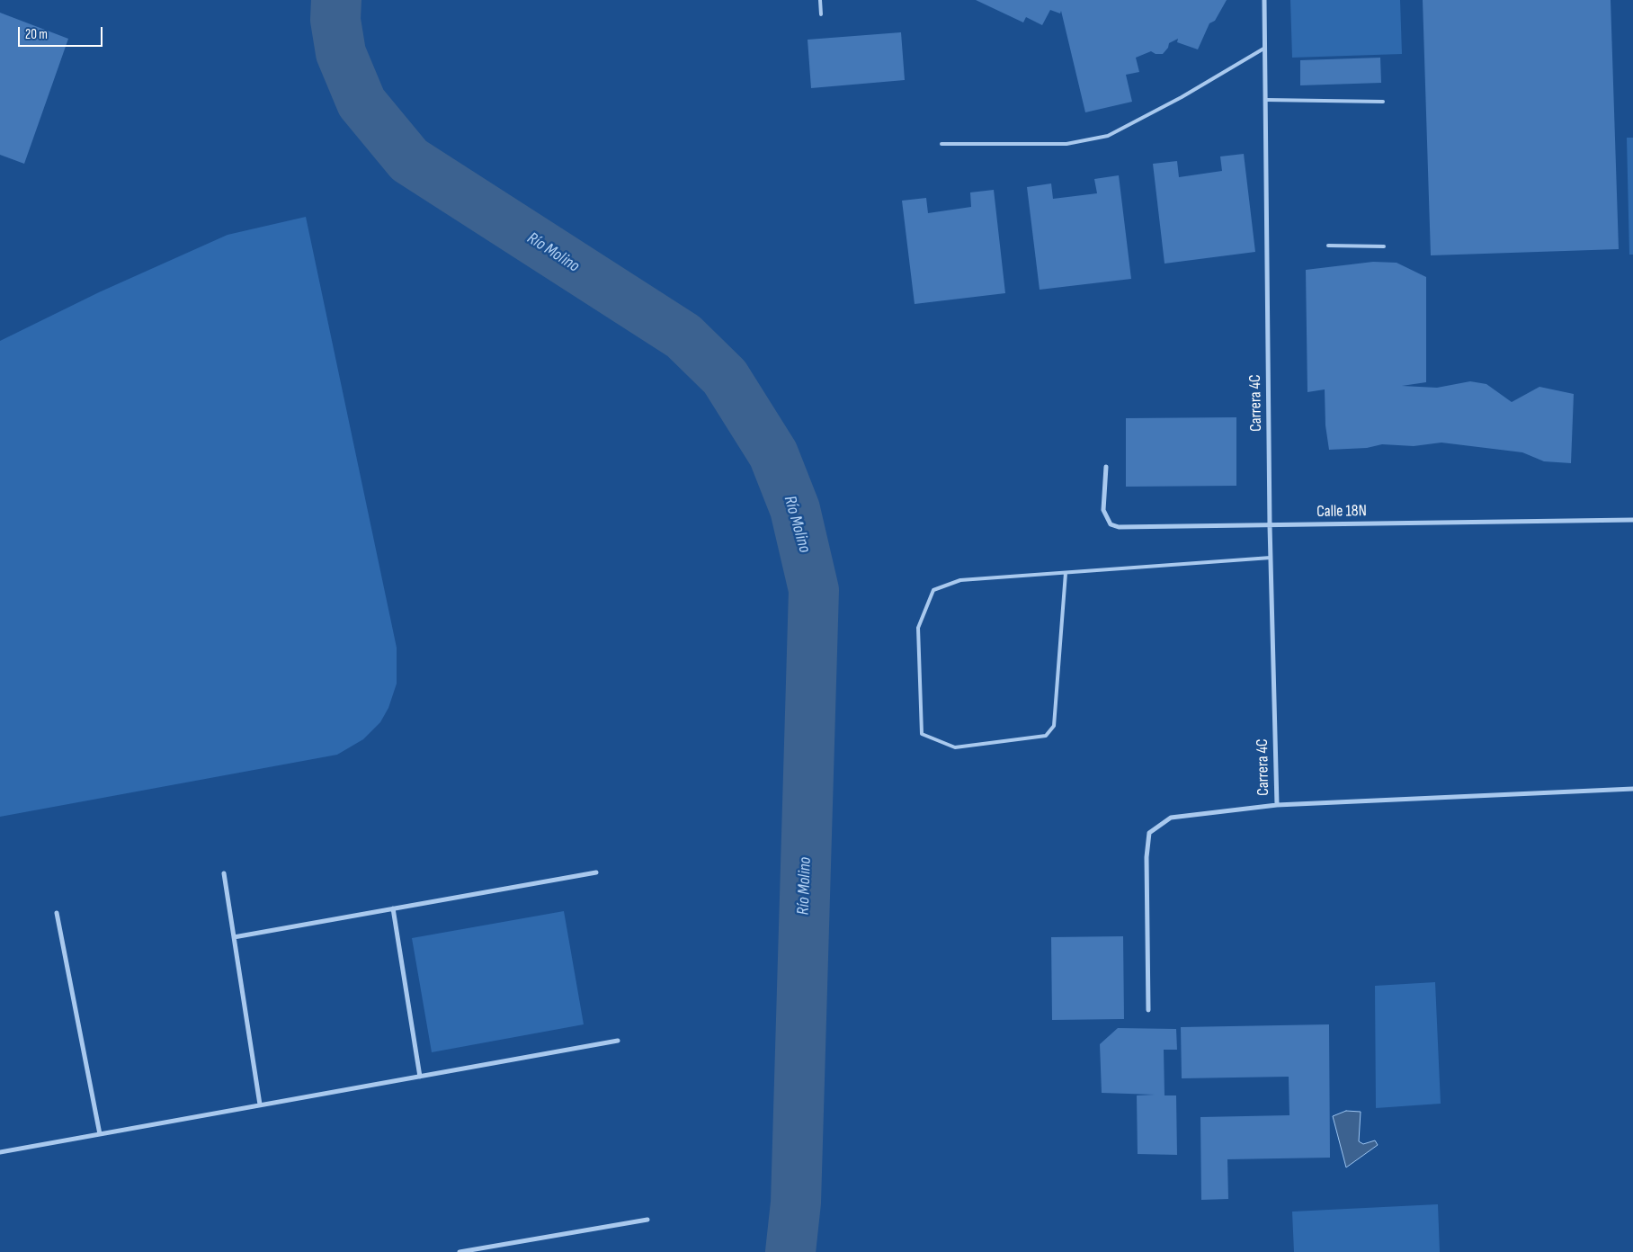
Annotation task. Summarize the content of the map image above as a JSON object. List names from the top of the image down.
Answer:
{
  "streets": {
    "street": ["Carrera 4C", "Calle 18N"]
  },
  "crossings": [
    ["Carrera 4C", "Calle 18N"]
  ],
  "water": ["Río Molino"],
  "scale_bar": "20 m"
}
